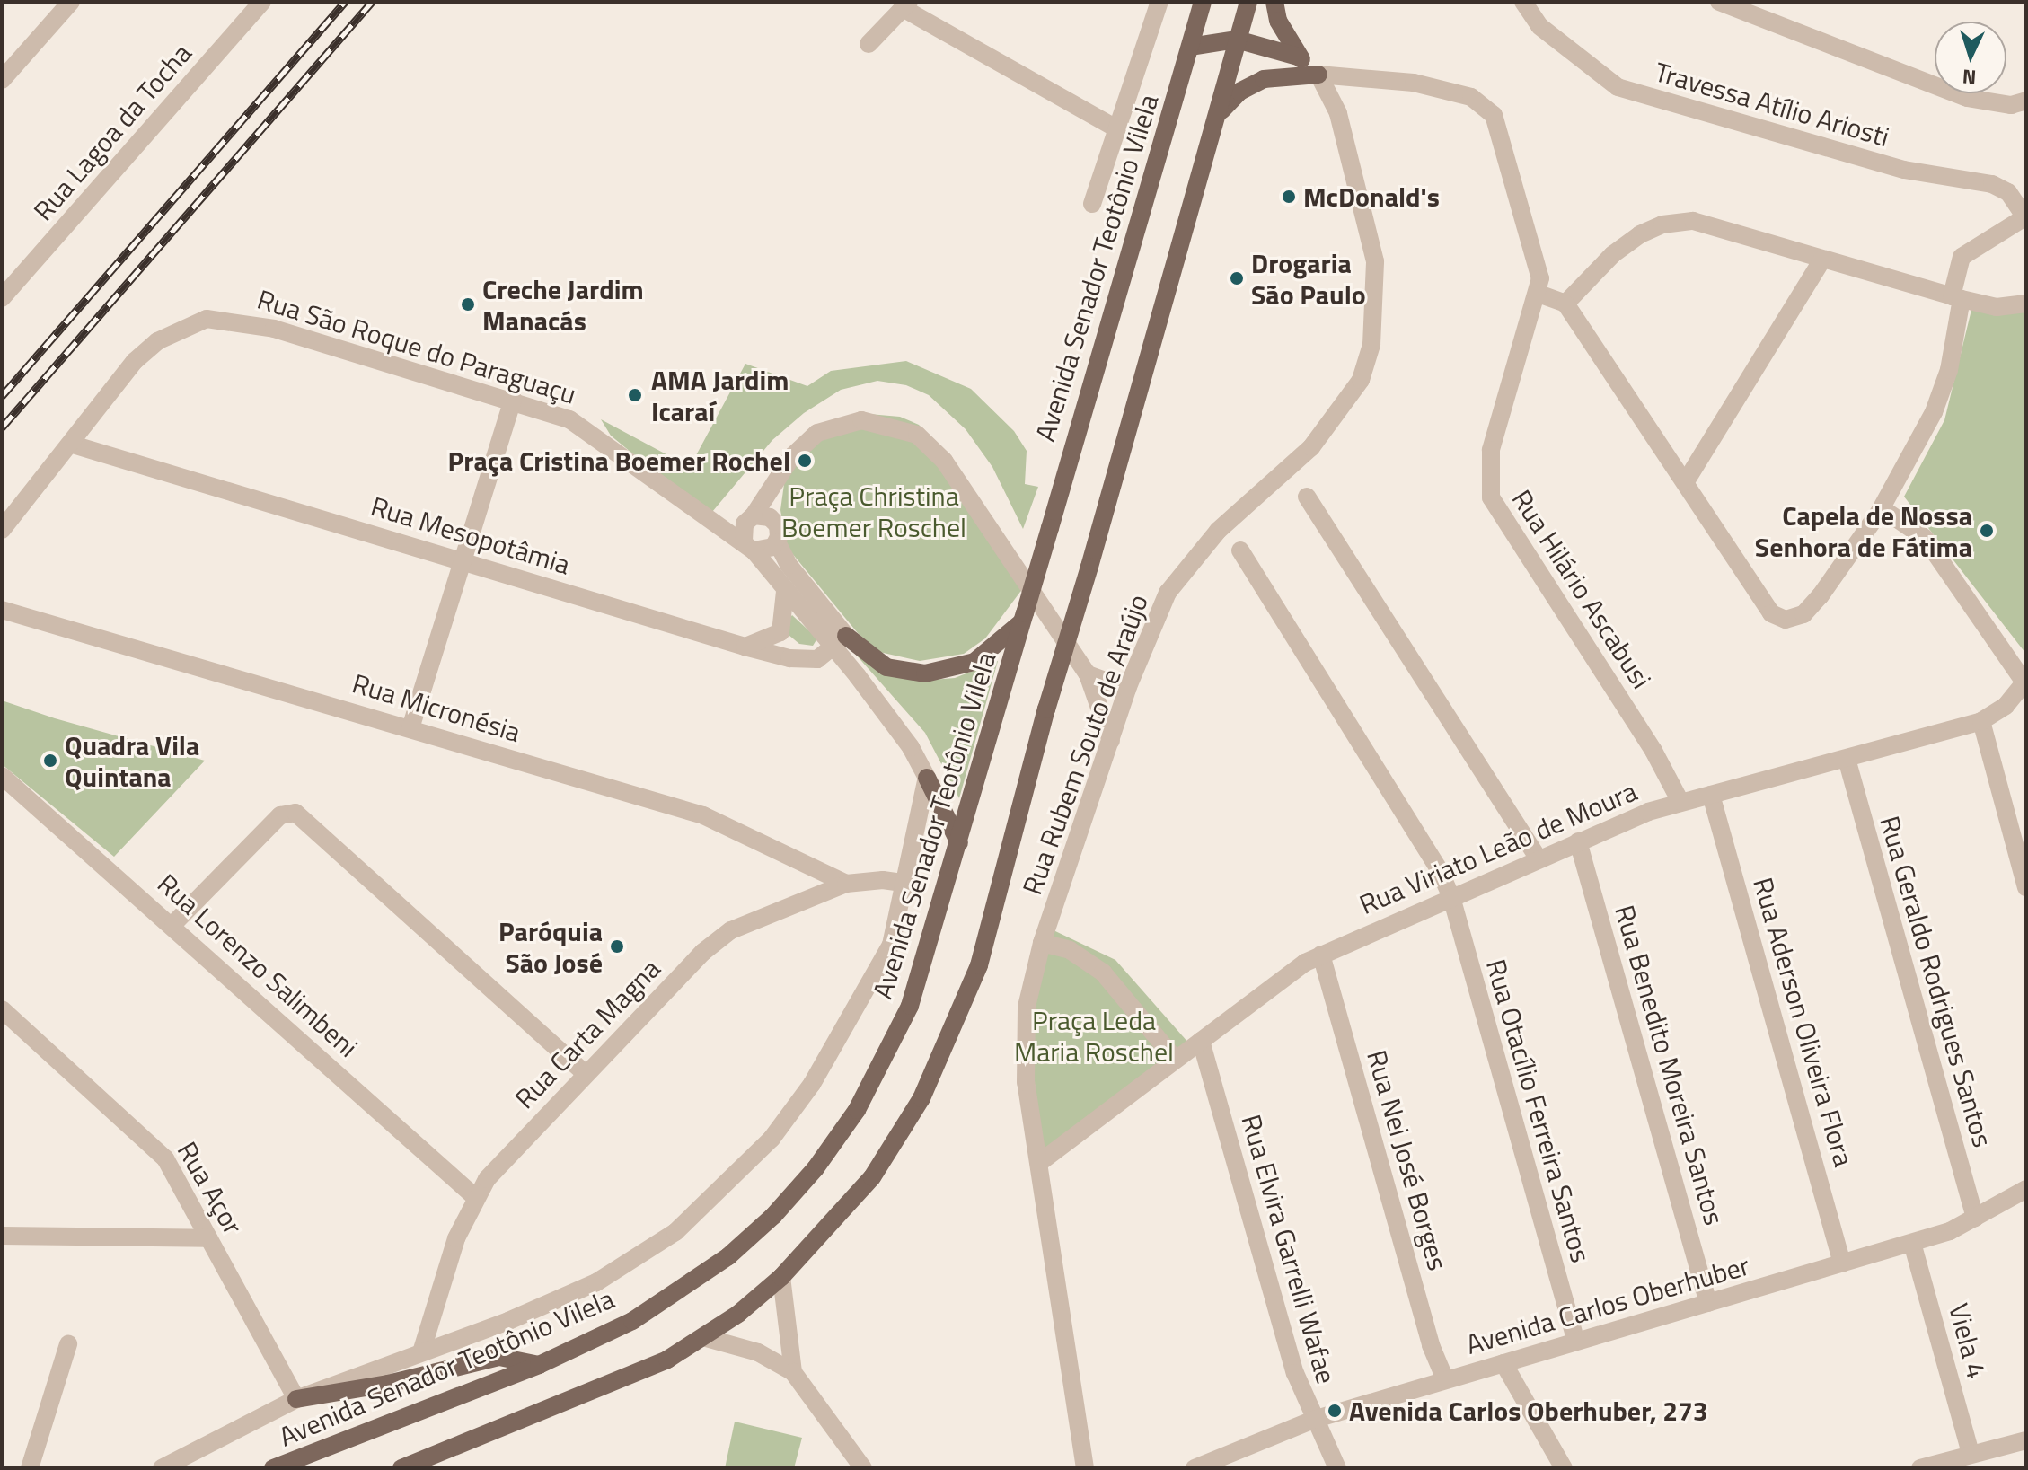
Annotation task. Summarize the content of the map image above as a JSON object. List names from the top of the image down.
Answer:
{
  "streets": {
    "main road": ["Avenida Senador Teotônio Vilela"],
    "street": [
      "Travessa Atílio Ariosti",
      "Rua Lagoa da Tocha",
      "Rua São Roque do Paraguaçu",
      "Rua Mesopotâmia",
      "Rua Hilário Ascabusi",
      "Rua Micronésia",
      "Rua Rubem Souto de Araújo",
      "Rua Viriato Leão de Moura",
      "Rua Lorenzo Salimbeni",
      "Rua Geraldo Rodrigues Santos",
      "Rua Aderson Oliveira Flora",
      "Rua Carta Magna",
      "Rua Benedito Moreira Santos",
      "Rua Otacílio Ferreira Santos",
      "Rua Nei José Borges",
      "Rua Açor",
      "Rua Elvira Garrelli Wafae",
      "Avenida Carlos Oberhuber",
      "Viela 4"
    ]
  },
  "crossings": [
    ["Avenida Senador Teotônio Vilela", "Rua São Roque do Paraguaçu"],
    ["Avenida Senador Teotônio Vilela", "Rua Carta Magna"],
    ["Avenida Senador Teotônio Vilela", "Rua Açor"],
    ["Rua São Roque do Paraguaçu", "Rua Mesopotâmia"],
    ["Rua Hilário Ascabusi", "Rua Rubem Souto de Araújo"],
    ["Rua Hilário Ascabusi", "Rua Viriato Leão de Moura"],
    ["Rua Micronésia", "Rua Carta Magna"],
    ["Rua Rubem Souto de Araújo", "Rua Viriato Leão de Moura"],
    ["Rua Viriato Leão de Moura", "Rua Geraldo Rodrigues Santos"],
    ["Rua Viriato Leão de Moura", "Rua Aderson Oliveira Flora"],
    ["Rua Viriato Leão de Moura", "Rua Benedito Moreira Santos"],
    ["Rua Viriato Leão de Moura", "Rua Otacílio Ferreira Santos"],
    ["Rua Viriato Leão de Moura", "Rua Nei José Borges"],
    ["Rua Viriato Leão de Moura", "Rua Elvira Garrelli Wafae"],
    ["Rua Lorenzo Salimbeni", "Rua Carta Magna"],
    ["Rua Geraldo Rodrigues Santos", "Avenida Carlos Oberhuber"],
    ["Rua Aderson Oliveira Flora", "Avenida Carlos Oberhuber"],
    ["Rua Benedito Moreira Santos", "Avenida Carlos Oberhuber"],
    ["Rua Otacílio Ferreira Santos", "Avenida Carlos Oberhuber"],
    ["Rua Nei José Borges", "Avenida Carlos Oberhuber"],
    ["Rua Elvira Garrelli Wafae", "Avenida Carlos Oberhuber"],
    ["Avenida Carlos Oberhuber", "Viela 4"]
  ],
  "parks": ["Praça Christina Boemer Roschel", "Praça Leda Maria Roschel"],
  "places": [
    "McDonald's",
    "Drogaria São Paulo",
    "Creche Jardim Manacás",
    "AMA Jardim Icaraí",
    "Praça Cristina Boemer Rochel",
    "Capela de Nossa Senhora de Fátima",
    "Quadra Vila Quintana",
    "Paróquia São José",
    "Avenida Carlos Oberhuber, 273"
  ],
  "north": "bottom"
}
